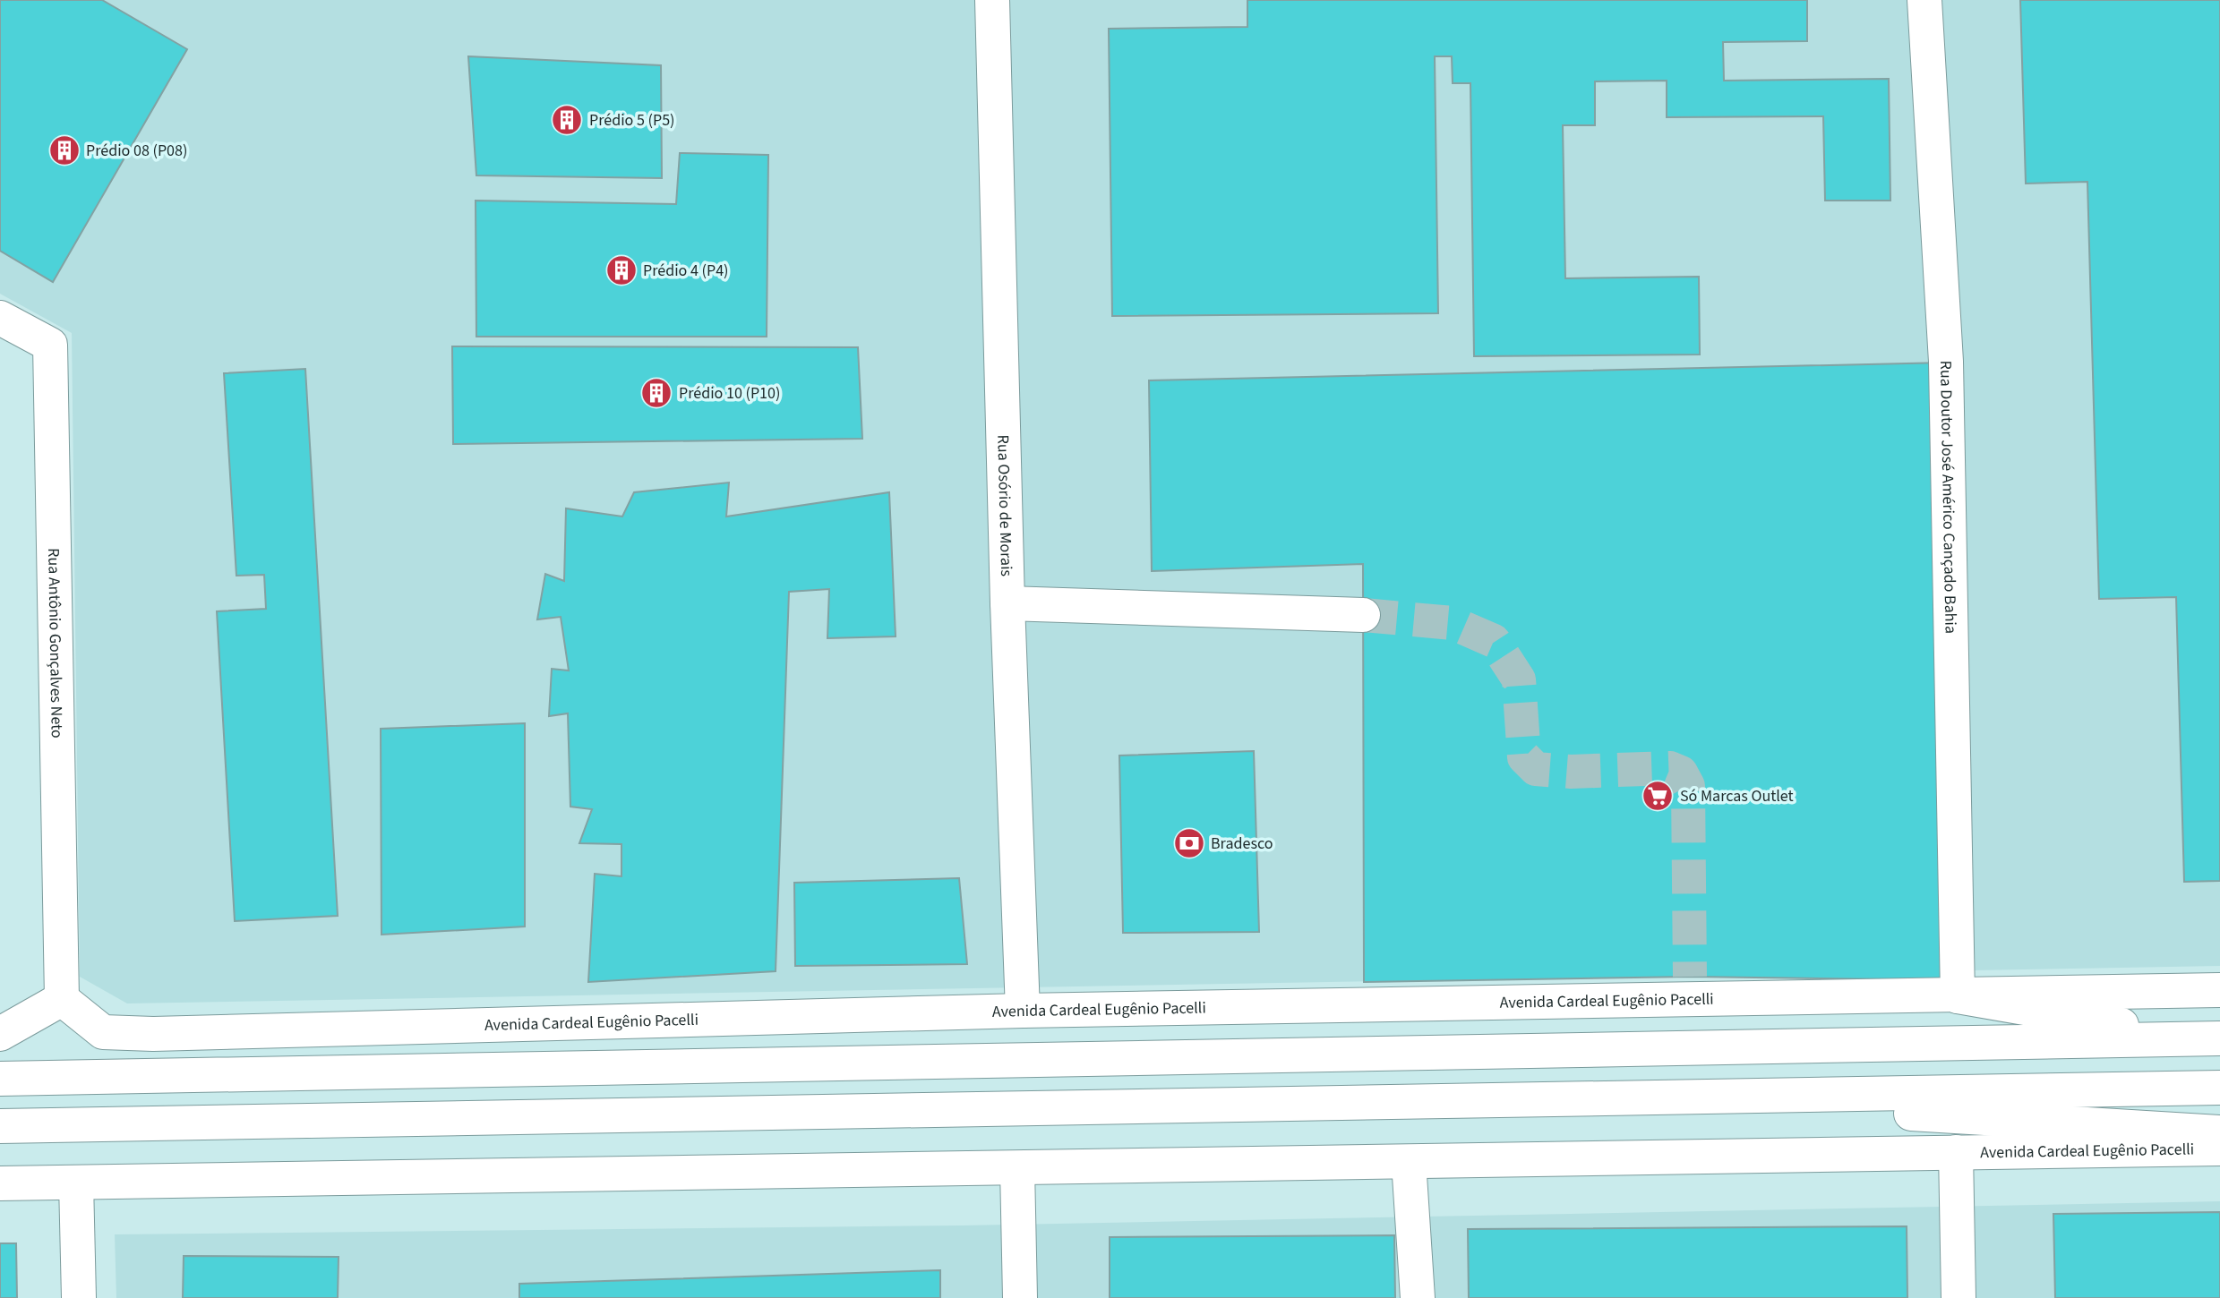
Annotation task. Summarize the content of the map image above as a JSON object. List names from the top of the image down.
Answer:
{
  "streets": {
    "main road": [
      "Rua Doutor José Américo Cançado Bahia",
      "Rua Osório de Morais",
      "Rua Antônio Gonçalves Neto",
      "Avenida Cardeal Eugênio Pacelli"
    ]
  },
  "crossings": [
    ["Rua Doutor José Américo Cançado Bahia", "Avenida Cardeal Eugênio Pacelli"],
    ["Rua Osório de Morais", "Avenida Cardeal Eugênio Pacelli"],
    ["Rua Antônio Gonçalves Neto", "Avenida Cardeal Eugênio Pacelli"]
  ],
  "places": {
    "building": [
      "Prédio 5 (P5)",
      "Prédio 08 (P08)",
      "Prédio 4 (P4)",
      "Prédio 10 (P10)"
    ],
    "supermarket": ["Só Marcas Outlet"],
    "bank": ["Bradesco"]
  }
}
